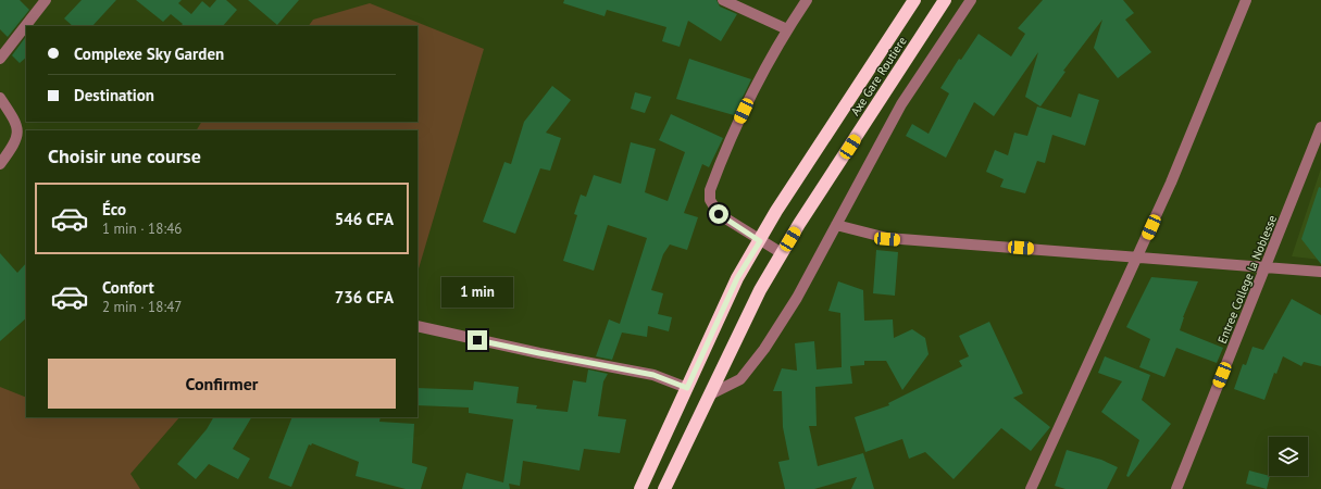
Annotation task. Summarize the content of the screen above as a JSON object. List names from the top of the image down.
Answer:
{
  "streets": {
    "highway": ["Axe Gare Routiere"],
    "street": ["Entree College la Noblesse"]
  },
  "page": {
    "banner": ["Complexe Sky Garden", "Destination"],
    "heading": "Choisir une course",
    "list": [
      {
        "name": "Éco",
        "note": "1 min · 18:46",
        "value": "546 CFA"
      },
      {
        "name": "Confort",
        "note": "2 min · 18:47",
        "value": "736 CFA"
      }
    ],
    "bubble": "1 min",
    "buttons": "Confirmer"
  }
}
